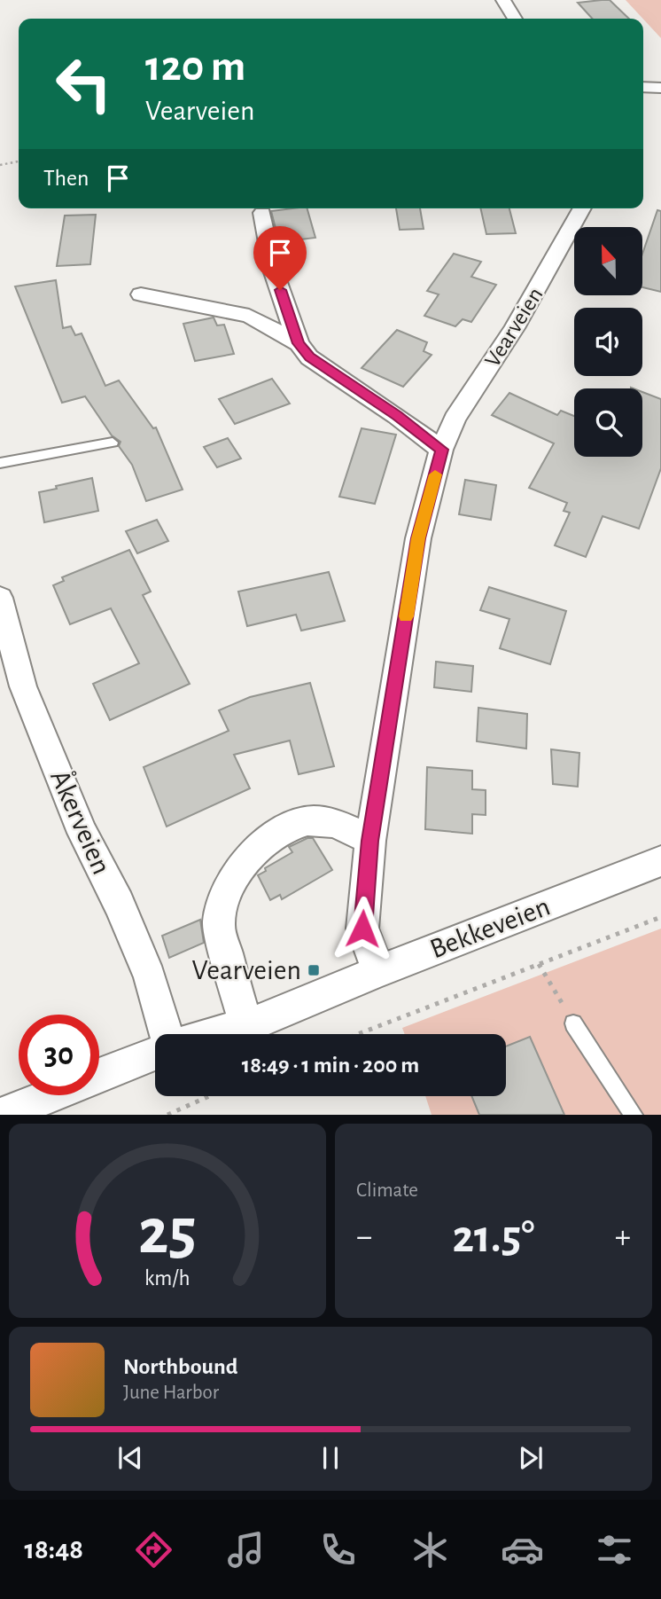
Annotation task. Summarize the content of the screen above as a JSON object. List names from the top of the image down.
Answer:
{
  "streets": {
    "street": ["Vearveien", "Åkerveien", "Bekkeveien"]
  },
  "crossings": [
    ["Vearveien", "Bekkeveien"]
  ],
  "places": {
    "transit": ["Vearveien"]
  },
  "north": "top",
  "page": {
    "turn": ["120 m", "Vearveien"],
    "then": "Then",
    "limit": "30",
    "trip": "18:49 · 1 min · 200 m",
    "tile": "Climate",
    "heat": ["−", "21.5°", "+"],
    "song": ["Northbound", "June Harbor"],
    "tabs": "18:48",
    "gauge": ["25", "km/h"]
  }
}
